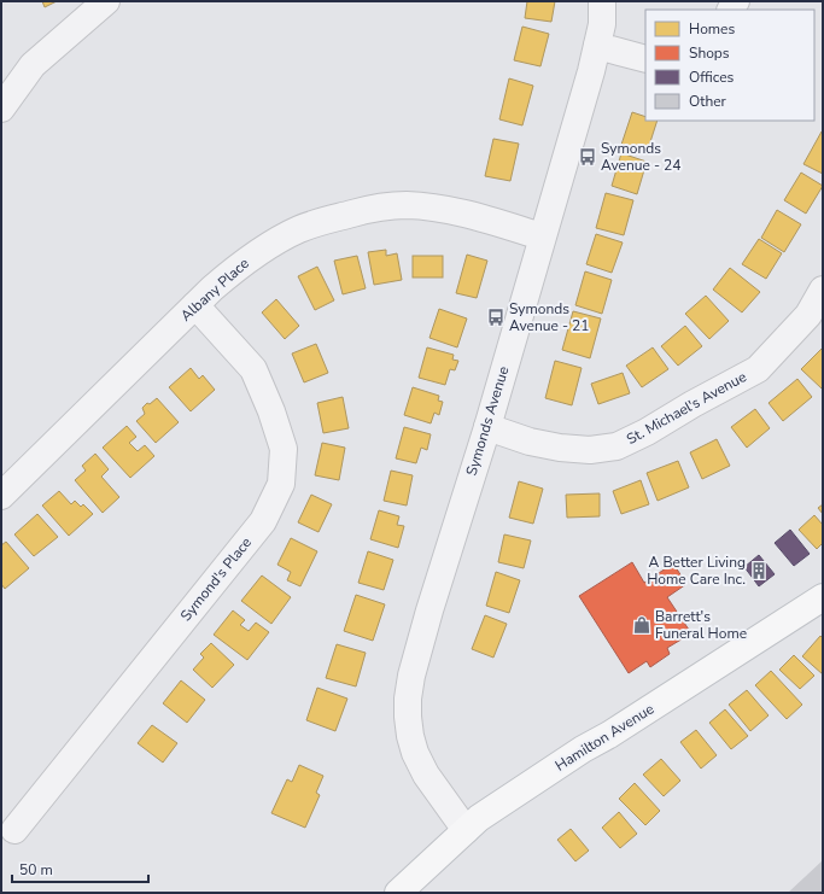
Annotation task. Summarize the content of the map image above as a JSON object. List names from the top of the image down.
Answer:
{
  "streets": {
    "main road": ["Hamilton Avenue"],
    "street": [
      "Albany Place",
      "St. Michael's Avenue",
      "Symonds Avenue",
      "Symond's Place"
    ]
  },
  "crossings": [
    ["Albany Place", "Symonds Avenue"],
    ["Albany Place", "Symond's Place"],
    ["St. Michael's Avenue", "Symonds Avenue"],
    ["Symonds Avenue", "Hamilton Avenue"]
  ],
  "places": {
    "bus stop": ["Symonds Avenue - 24", "Symonds Avenue - 21"],
    "building": ["A Better Living Home Care Inc."],
    "shop": ["Barrett's Funeral Home"]
  },
  "legend": [
    "Homes",
    "Shops",
    "Offices",
    "Other"
  ],
  "scale_bar": "50 m"
}
